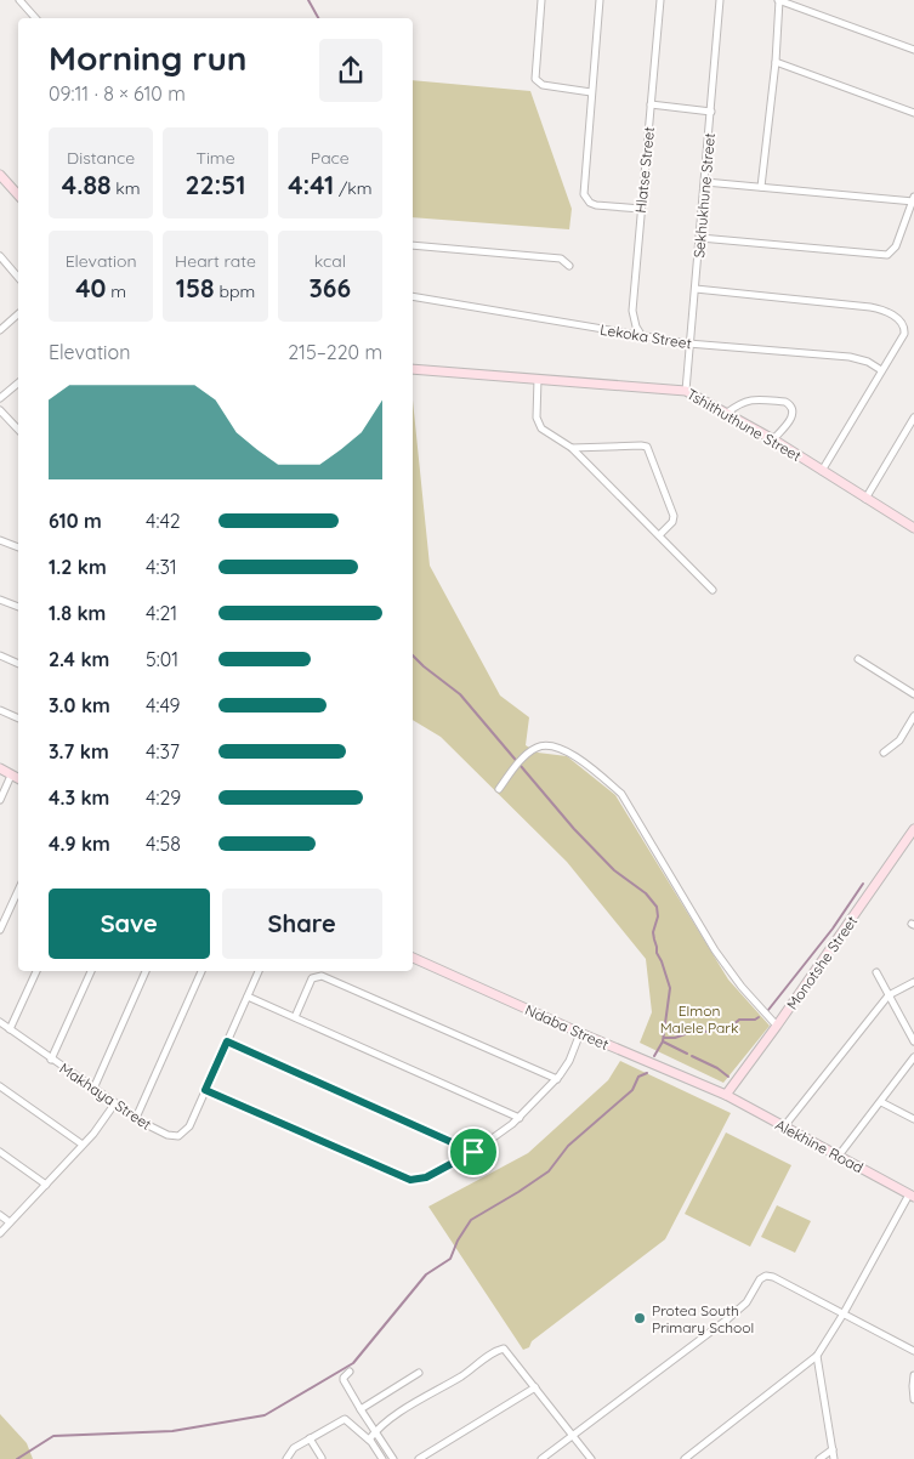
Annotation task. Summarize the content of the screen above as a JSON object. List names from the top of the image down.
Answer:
{
  "streets": {
    "street": [
      "Hlatse Street",
      "Sekhukhune Street",
      "Lekoka Street",
      "Tshithuthune Street",
      "Monotshe Street",
      "Ndaba Street",
      "Makhaya Street",
      "Alekhine Road"
    ]
  },
  "crossings": [
    ["Hlatse Street", "Lekoka Street"],
    ["Sekhukhune Street", "Lekoka Street"],
    ["Sekhukhune Street", "Tshithuthune Street"],
    ["Monotshe Street", "Ndaba Street"],
    ["Monotshe Street", "Alekhine Road"],
    ["Ndaba Street", "Alekhine Road"]
  ],
  "parks": ["Elmon Malele Park"],
  "places": ["Protea South Primary School"],
  "page": {
    "heading": ["Morning run", "09:11 · 8 × 610 m"],
    "stats": [
      ["Distance", "4.88 km"],
      ["Time", "22:51"],
      ["Pace", "4:41 /km"],
      ["Elevation", "40 m"],
      ["Heart rate", "158 bpm"],
      ["kcal", "366"]
    ],
    "chart": ["Elevation", "215–220 m"],
    "list": [
      {
        "name": "610 m",
        "note": "4:42"
      },
      {
        "name": "1.2 km",
        "note": "4:31"
      },
      {
        "name": "1.8 km",
        "note": "4:21"
      },
      {
        "name": "2.4 km",
        "note": "5:01"
      },
      {
        "name": "3.0 km",
        "note": "4:49"
      },
      {
        "name": "3.7 km",
        "note": "4:37"
      },
      {
        "name": "4.3 km",
        "note": "4:29"
      },
      {
        "name": "4.9 km",
        "note": "4:58"
      }
    ],
    "buttons": ["Save", "Share"]
  }
}
